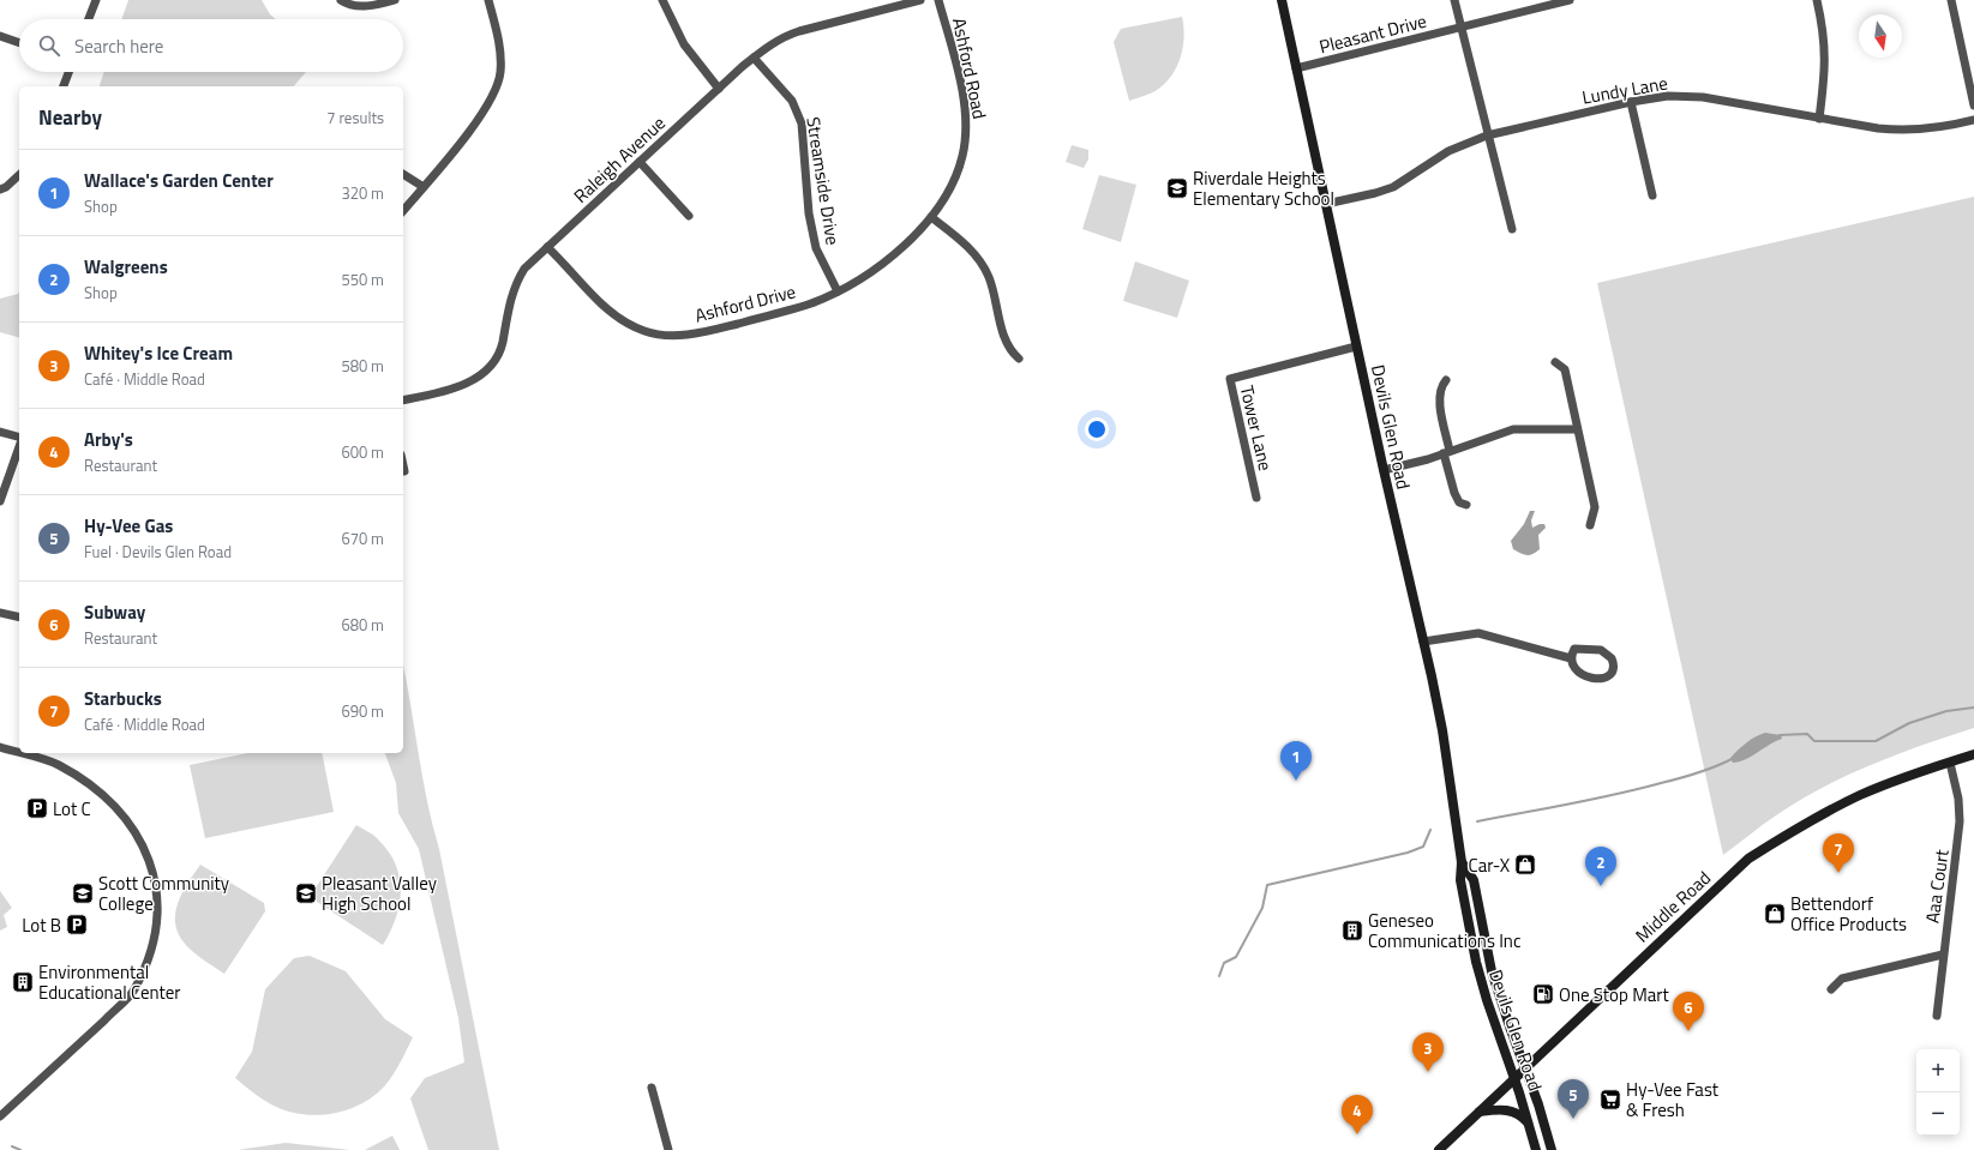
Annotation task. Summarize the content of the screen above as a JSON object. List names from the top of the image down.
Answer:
{
  "streets": {
    "main road": ["Devils Glen Road", "Middle Road"],
    "street": [
      "Pleasant Drive",
      "Ashford Road",
      "Lundy Lane",
      "Raleigh Avenue",
      "Streamside Drive",
      "Ashford Drive",
      "Tower Lane",
      "Aaa Court"
    ]
  },
  "crossings": [
    ["Pleasant Drive", "Devils Glen Road"],
    ["Ashford Road", "Streamside Drive"],
    ["Ashford Road", "Ashford Drive"],
    ["Lundy Lane", "Devils Glen Road"],
    ["Raleigh Avenue", "Streamside Drive"],
    ["Raleigh Avenue", "Ashford Drive"],
    ["Streamside Drive", "Ashford Drive"],
    ["Devils Glen Road", "Tower Lane"],
    ["Devils Glen Road", "Middle Road"],
    ["Aaa Court", "Middle Road"]
  ],
  "places": {
    "school or university": ["Riverdale Heights Elementary School", "Scott Community College", "Pleasant Valley High School"],
    "parking": ["Lot C", "Lot B"],
    "shop": ["Car-X", "Bettendorf Office Products"],
    "building": ["Geneseo Communications Inc", "Environmental Educational Center"],
    "fuel station": ["One Stop Mart"],
    "supermarket": ["Hy-Vee Fast & Fresh"]
  },
  "north": "bottom",
  "page": {
    "search": "Search here",
    "heading": ["Nearby", "7 results"],
    "list": [
      {
        "mark": "1",
        "name": "Wallace's Garden Center",
        "note": "Shop",
        "value": "320 m"
      },
      {
        "mark": "2",
        "name": "Walgreens",
        "note": "Shop",
        "value": "550 m"
      },
      {
        "mark": "3",
        "name": "Whitey's Ice Cream",
        "note": "Café · Middle Road",
        "value": "580 m"
      },
      {
        "mark": "4",
        "name": "Arby's",
        "note": "Restaurant",
        "value": "600 m"
      },
      {
        "mark": "5",
        "name": "Hy-Vee Gas",
        "note": "Fuel · Devils Glen Road",
        "value": "670 m"
      },
      {
        "mark": "6",
        "name": "Subway",
        "note": "Restaurant",
        "value": "680 m"
      },
      {
        "mark": "7",
        "name": "Starbucks",
        "note": "Café · Middle Road",
        "value": "690 m"
      }
    ],
    "pins": [
      "1",
      "7",
      "2",
      "6",
      "3",
      "5",
      "4"
    ],
    "map_buttons": ["+", "−"]
  }
}
